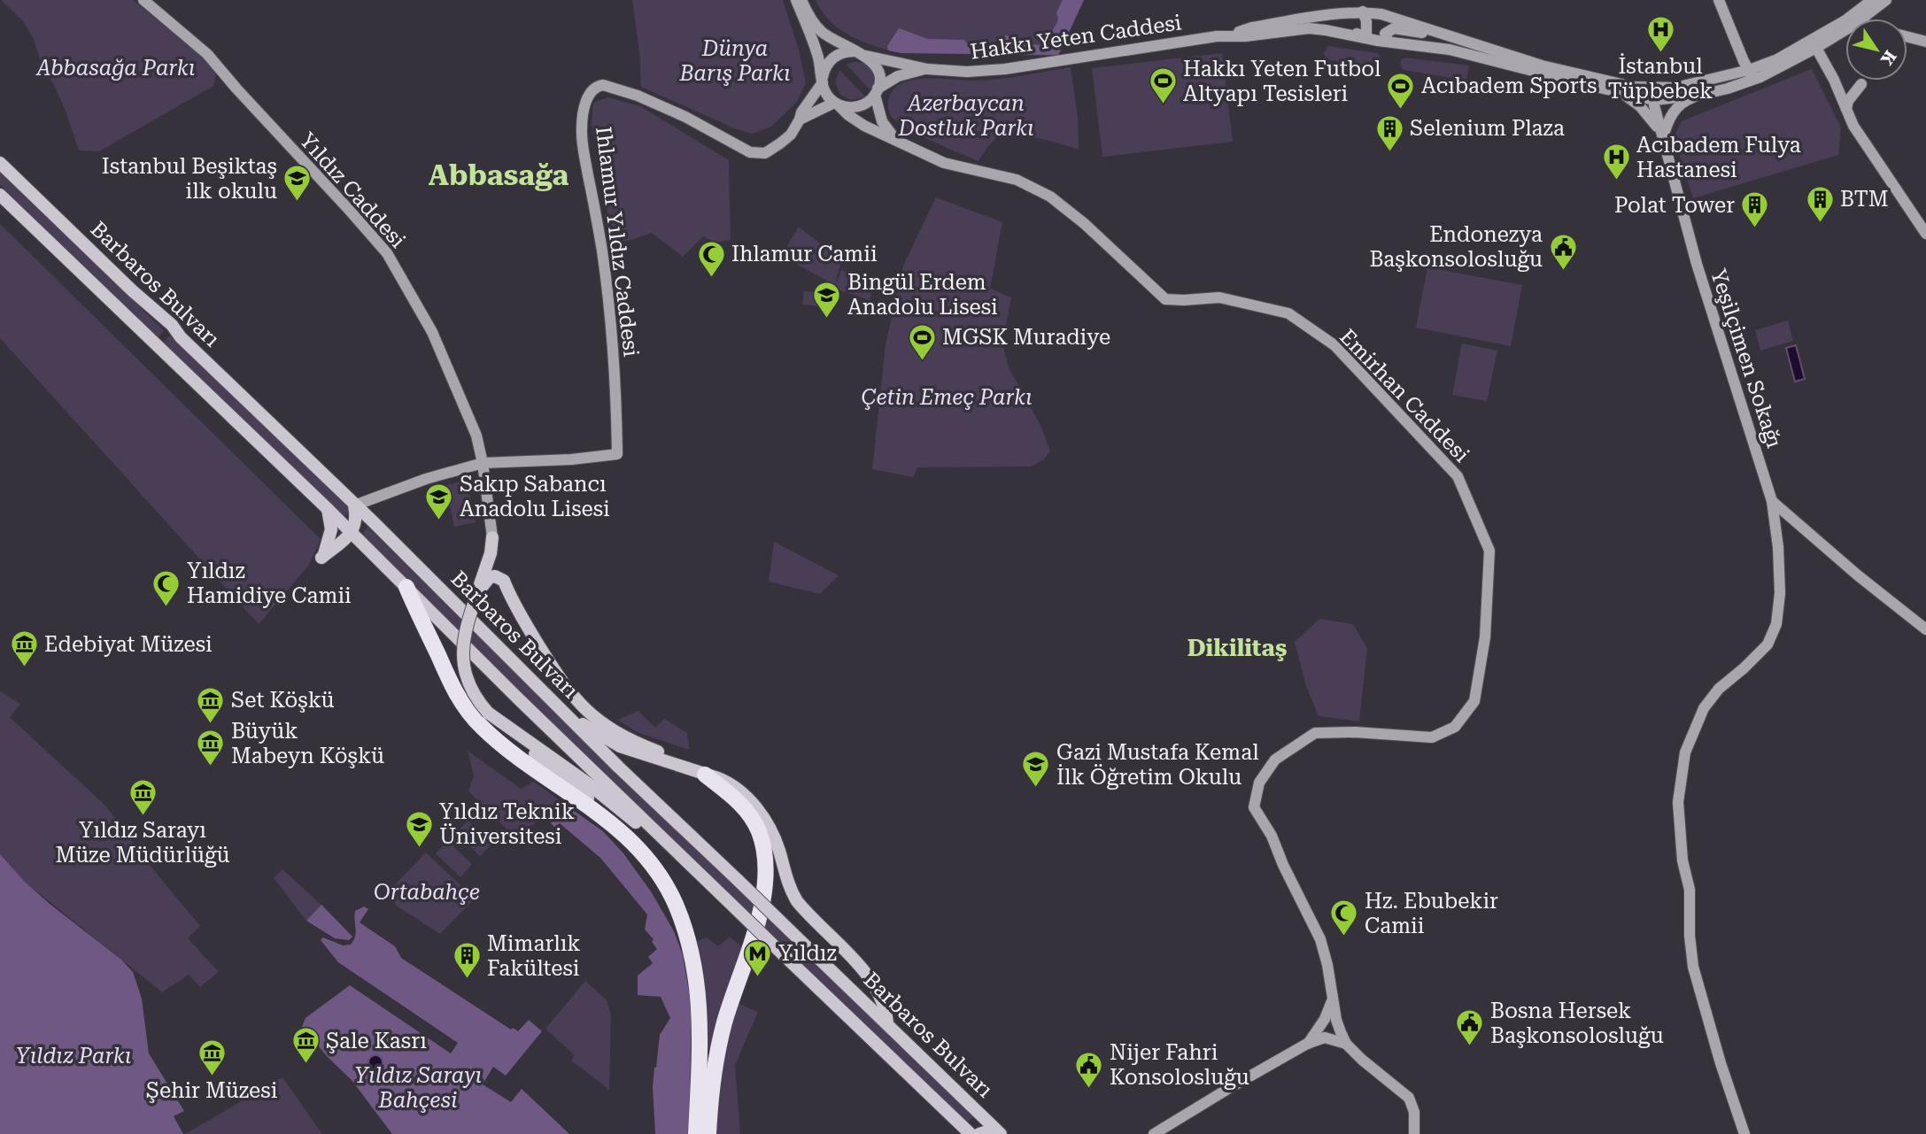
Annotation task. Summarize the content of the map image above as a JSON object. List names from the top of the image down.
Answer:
{
  "streets": {
    "main road": ["Barbaros Bulvarı"],
    "street": [
      "Hakkı Yeten Caddesi",
      "Yıldız Caddesi",
      "Ihlamur Yıldız Caddesi",
      "Yeşilçimen Sokağı",
      "Emirhan Caddesi"
    ]
  },
  "crossings": [
    ["Hakkı Yeten Caddesi", "Yeşilçimen Sokağı"],
    ["Hakkı Yeten Caddesi", "Emirhan Caddesi"],
    ["Yıldız Caddesi", "Ihlamur Yıldız Caddesi"]
  ],
  "districts": ["Abbasağa", "Dikilitaş"],
  "parks": [
    "Dünya Barış Parkı",
    "Abbasağa Parkı",
    "Azerbaycan Dostluk Parkı",
    "Çetin Emeç Parkı",
    "Ortabahçe",
    "Yıldız Parkı",
    "Yıldız Sarayı Bahçesi"
  ],
  "places": {
    "hospital": ["İstanbul Tüpbebek", "Acıbadem Fulya Hastanesi"],
    "sports": ["Hakkı Yeten Futbol Altyapı Tesisleri", "Acıbadem Sports", "MGSK Muradiye"],
    "building": [
      "Selenium Plaza",
      "BTM",
      "Polat Tower",
      "Mimarlık Fakültesi"
    ],
    "school or university": [
      "Istanbul Beşiktaş ilk okulu",
      "Bingül Erdem Anadolu Lisesi",
      "Sakıp Sabancı Anadolu Lisesi",
      "Gazi Mustafa Kemal İlk Öğretim Okulu",
      "Yıldız Teknik Üniversitesi"
    ],
    "public building": ["Endonezya Başkonsolosluğu", "Bosna Hersek Başkonsolosluğu", "Nijer Fahri Konsolosluğu"],
    "mosque": ["Ihlamur Camii", "Yıldız Hamidiye Camii", "Hz. Ebubekir Camii"],
    "museum": [
      "Edebiyat Müzesi",
      "Set Köşkü",
      "Büyük Mabeyn Köşkü",
      "Yıldız Sarayı Müze Müdürlüğü",
      "Şale Kasrı",
      "Şehir Müzesi"
    ],
    "metro station": ["Yıldız"]
  },
  "north": "bottom right"
}
